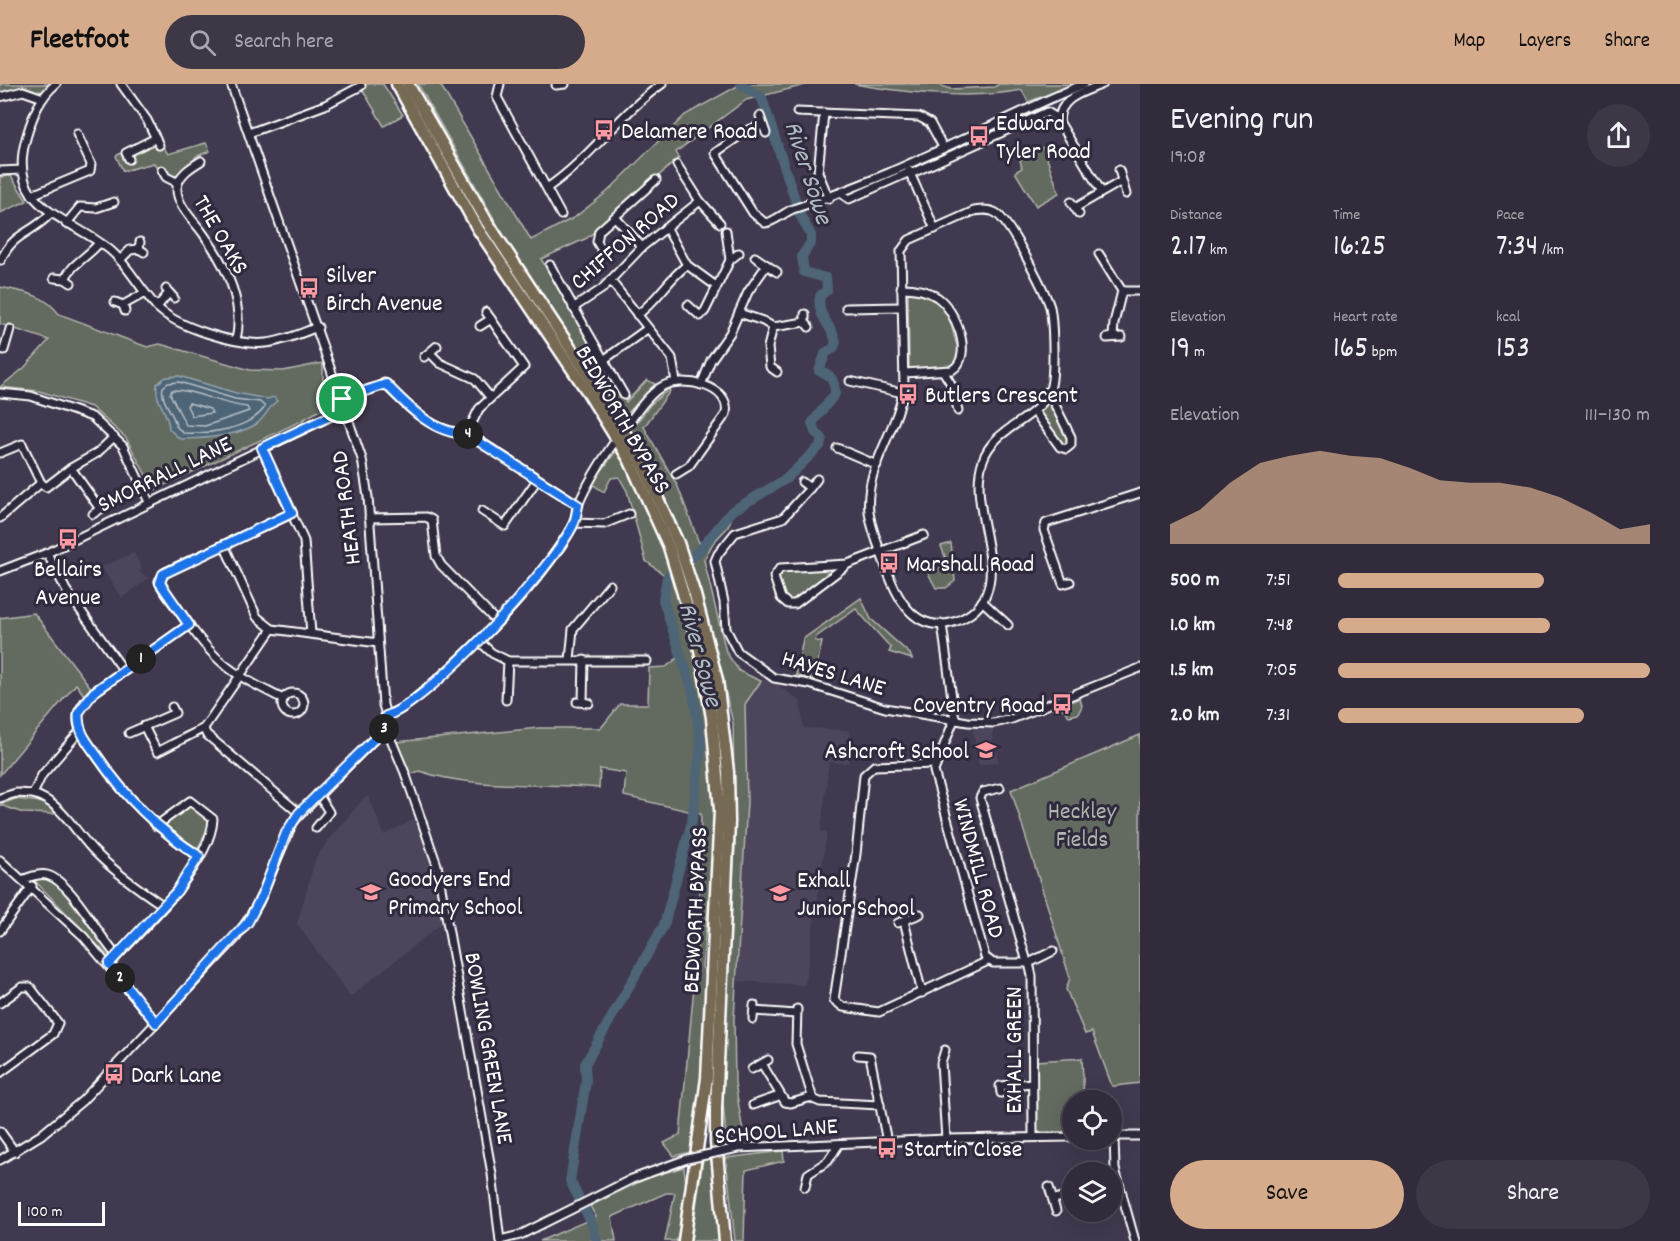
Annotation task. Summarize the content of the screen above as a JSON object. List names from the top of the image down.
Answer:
{
  "streets": {
    "highway": ["BEDWORTH BYPASS"],
    "street": [
      "THE OAKS",
      "CHIFFON ROAD",
      "SMORRALL LANE",
      "HEATH ROAD",
      "HAYES LANE",
      "WINDMILL ROAD",
      "BOWLING GREEN LANE",
      "EXHALL GREEN",
      "SCHOOL LANE"
    ]
  },
  "crossings": [
    ["SMORRALL LANE", "HEATH ROAD"],
    ["HEATH ROAD", "BOWLING GREEN LANE"],
    ["WINDMILL ROAD", "EXHALL GREEN"],
    ["BOWLING GREEN LANE", "SCHOOL LANE"],
    ["EXHALL GREEN", "SCHOOL LANE"]
  ],
  "water": ["River Sowe"],
  "parks": ["Heckley Fields"],
  "places": {
    "bus stop": [
      "Delamere Road",
      "Edward Tyler Road",
      "Silver Birch Avenue",
      "Butlers Crescent",
      "Bellairs Avenue",
      "Marshall Road",
      "Coventry Road",
      "Dark Lane",
      "Startin Close"
    ],
    "school or university": ["Ashcroft School", "Goodyers End Primary School", "Exhall Junior School"]
  },
  "scale_bar": "100 m",
  "page": {
    "header": "Fleetfoot",
    "search": "Search here",
    "nav": ["Map", "Layers", "Share"],
    "heading": ["Evening run", "19:08"],
    "stats": [
      ["Distance", "2.17 km"],
      ["Time", "16:25"],
      ["Pace", "7:34 /km"],
      ["Elevation", "19 m"],
      ["Heart rate", "165 bpm"],
      ["kcal", "153"]
    ],
    "chart": ["Elevation", "111–130 m"],
    "pins": [
      "4",
      "1",
      "3",
      "2"
    ],
    "list": [
      {
        "name": "500 m",
        "note": "7:51"
      },
      {
        "name": "1.0 km",
        "note": "7:48"
      },
      {
        "name": "1.5 km",
        "note": "7:05"
      },
      {
        "name": "2.0 km",
        "note": "7:31"
      }
    ],
    "buttons": ["Save", "Share"],
    "scale": "100 m"
  }
}
